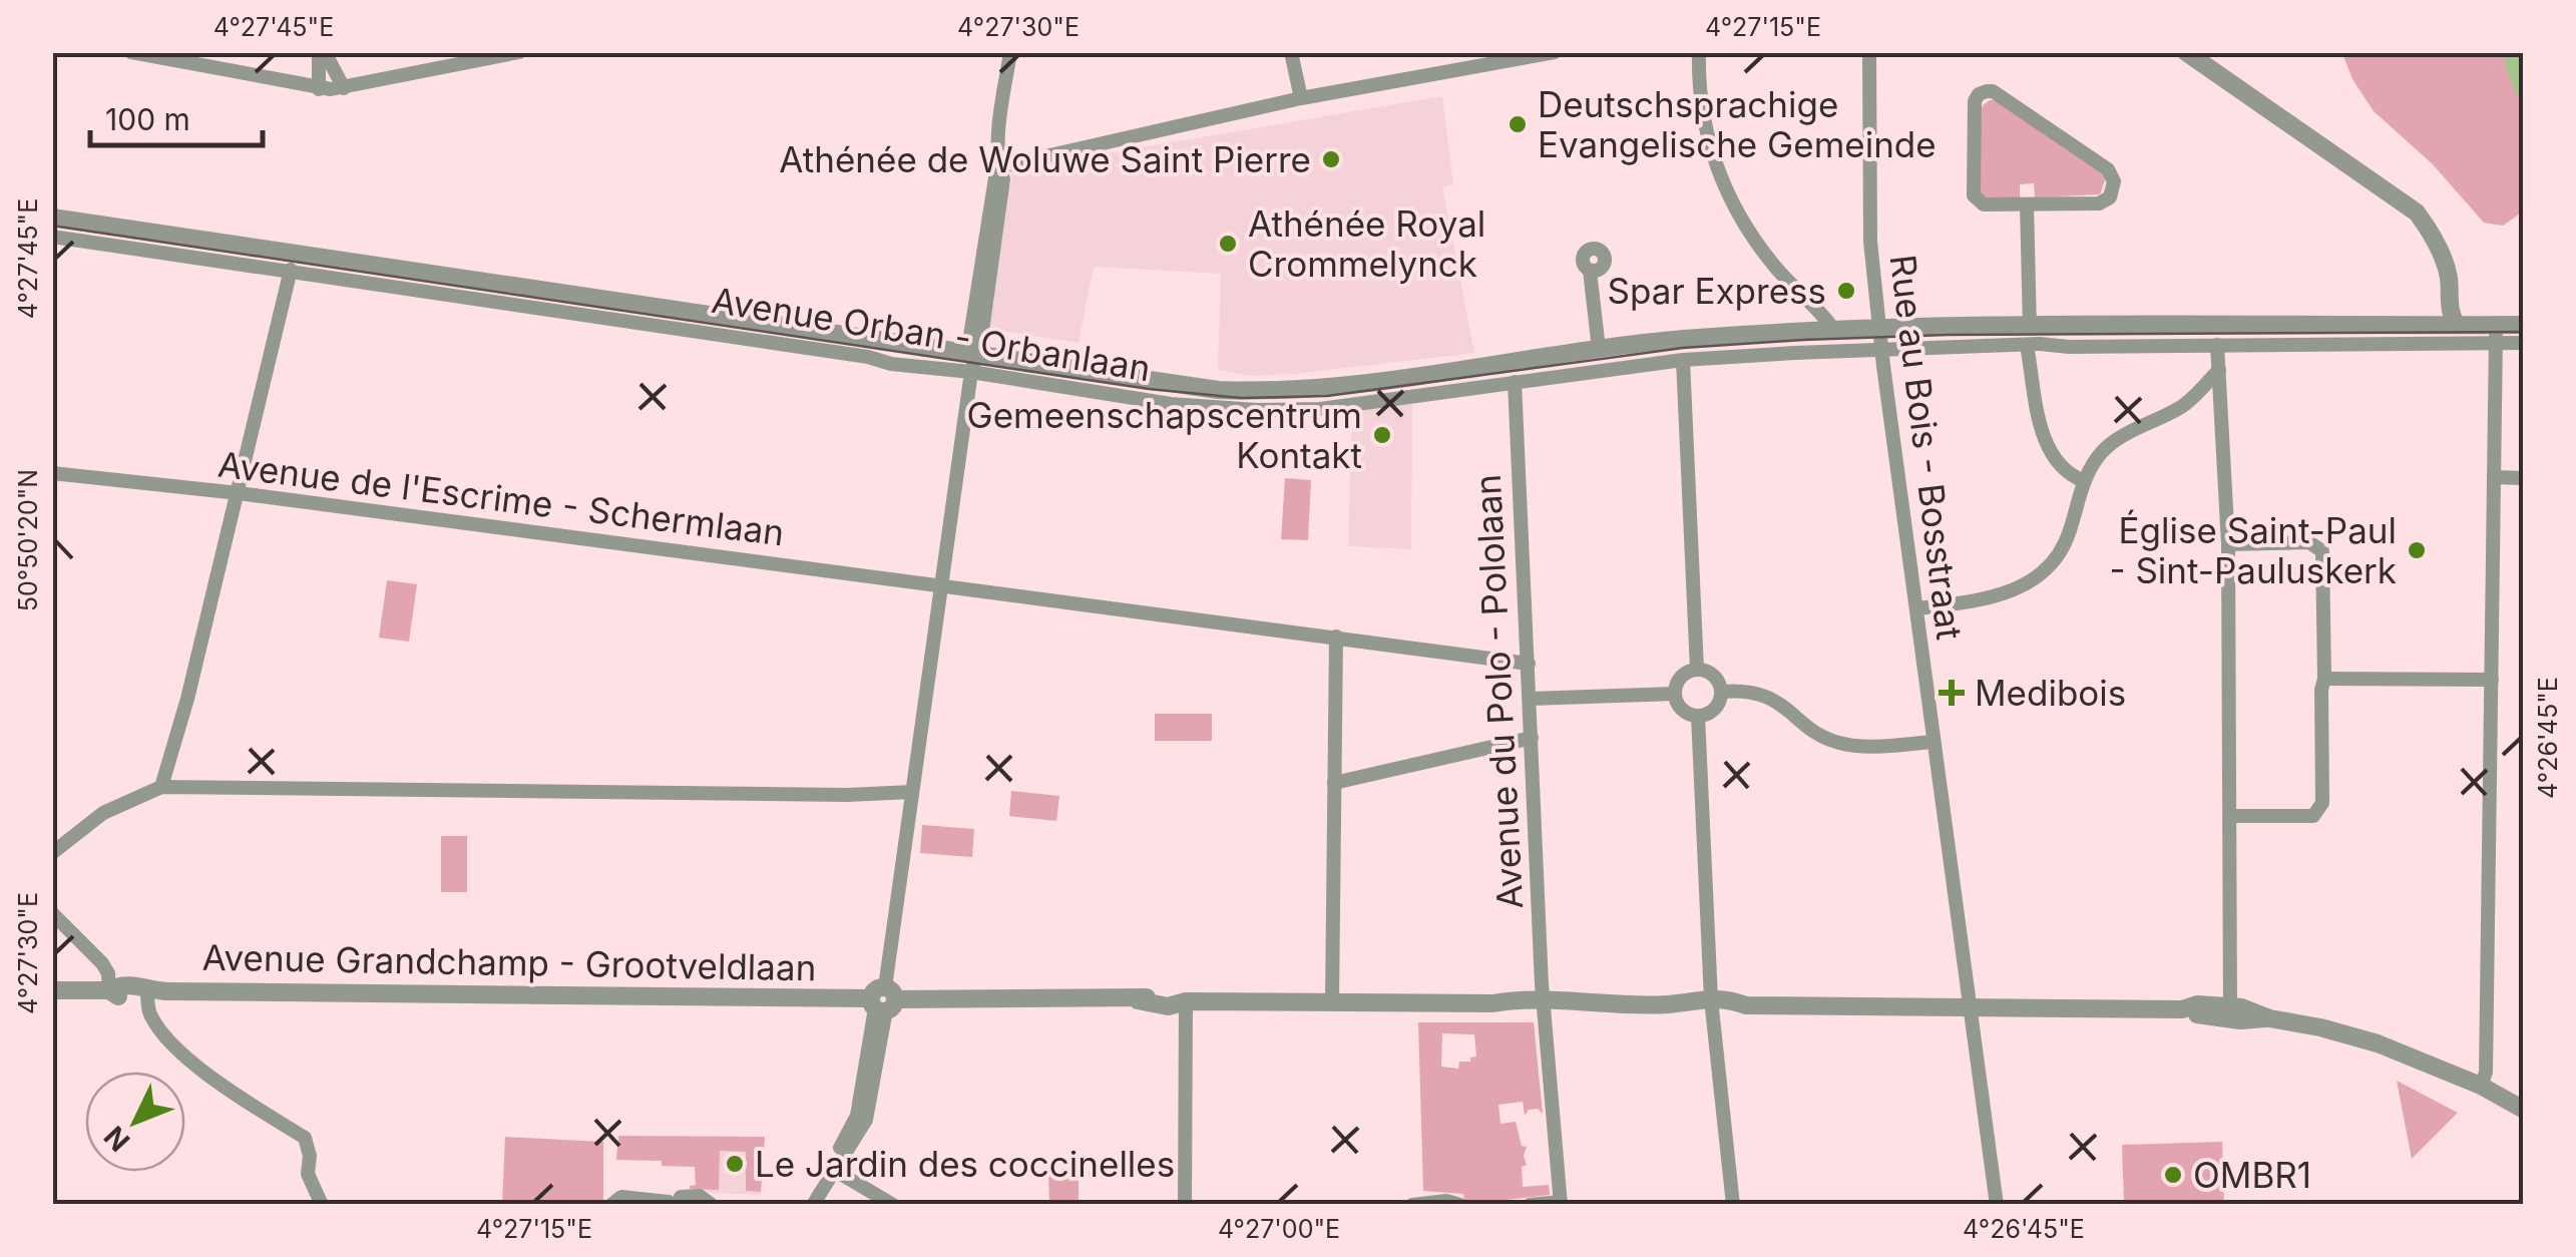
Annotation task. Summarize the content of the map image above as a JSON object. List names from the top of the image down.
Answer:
{
  "streets": {
    "street": [
      "Avenue Orban - Orbanlaan",
      "Rue au Bois - Bosstraat",
      "Avenue de l'Escrime - Schermlaan",
      "Avenue du Polo - Pololaan",
      "Avenue Grandchamp - Grootveldlaan"
    ]
  },
  "crossings": [
    ["Avenue Orban - Orbanlaan", "Rue au Bois - Bosstraat"],
    ["Avenue Orban - Orbanlaan", "Avenue du Polo - Pololaan"],
    ["Rue au Bois - Bosstraat", "Avenue Grandchamp - Grootveldlaan"],
    ["Avenue de l'Escrime - Schermlaan", "Avenue du Polo - Pololaan"],
    ["Avenue du Polo - Pololaan", "Avenue Grandchamp - Grootveldlaan"]
  ],
  "places": {
    "other": [
      "Deutschsprachige Evangelische Gemeinde",
      "Athénée de Woluwe Saint Pierre",
      "Athénée Royal Crommelynck",
      "Spar Express",
      "Gemeenschapscentrum Kontakt",
      "Église Saint-Paul - Sint-Pauluskerk",
      "Le Jardin des coccinelles",
      "OMBR1"
    ],
    "health": ["Medibois"]
  },
  "scale_bar": "100 m",
  "north": "bottom left",
  "coordinates": [
    "4°27'45\"E",
    "4°27'30\"E",
    "4°27'15\"E",
    "50°50'20\"N",
    "4°26'45\"E",
    "4°27'00\"E"
  ]
}
